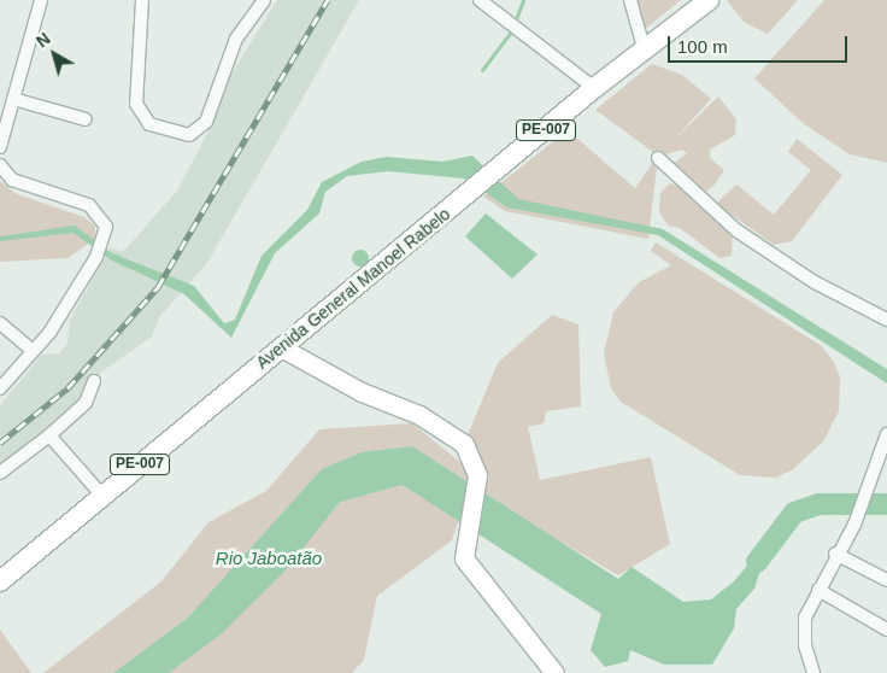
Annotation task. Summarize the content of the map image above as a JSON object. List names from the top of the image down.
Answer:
{
  "streets": {
    "main road": ["PE-007", "Avenida General Manoel Rabelo"]
  },
  "water": ["Rio Jaboatão"],
  "scale_bar": "100 m",
  "north": "top left"
}
